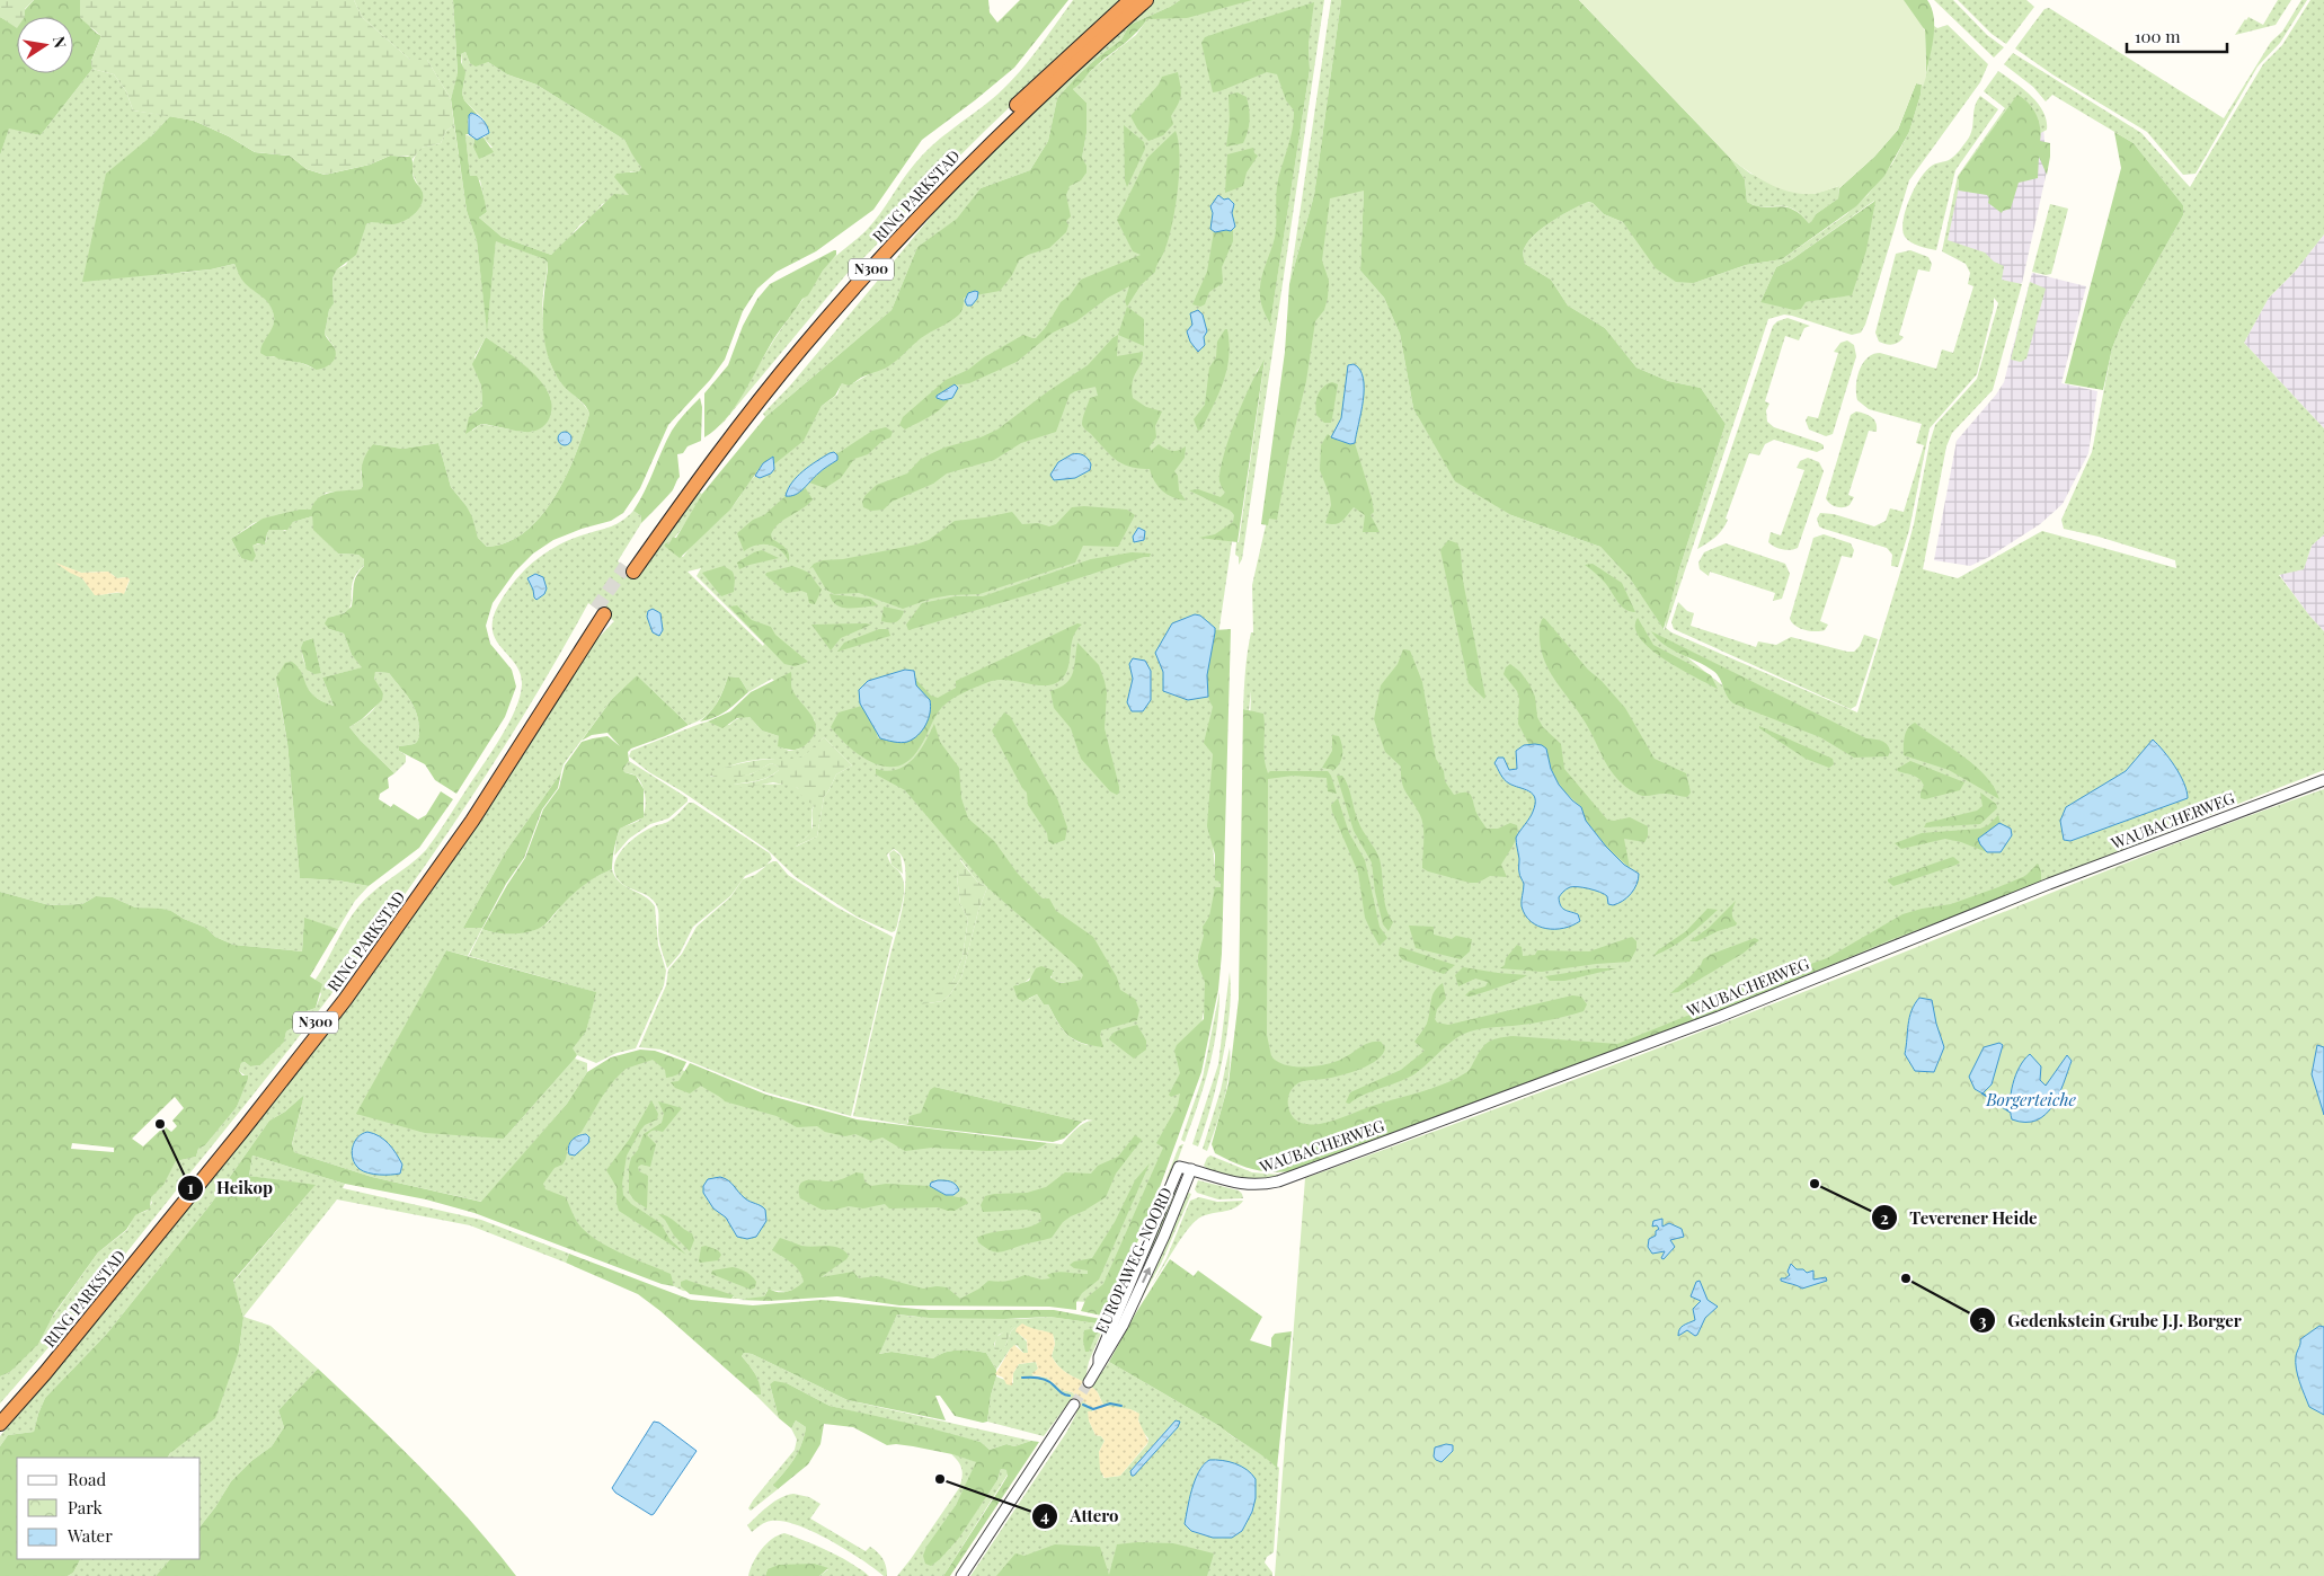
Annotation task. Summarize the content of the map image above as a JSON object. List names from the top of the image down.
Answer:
{
  "streets": {
    "highway": ["RING PARKSTAD", "N300"],
    "street": ["WAUBACHERWEG", "EUROPAWEG-NOORD"]
  },
  "crossings": [
    ["WAUBACHERWEG", "EUROPAWEG-NOORD"]
  ],
  "water": ["Borgerteiche"],
  "places": [
    "Heikop",
    "Teverener Heide",
    "Gedenkstein Grube J.J. Borger",
    "Attero"
  ],
  "legend": ["Road", "Park", "Water"],
  "scale_bar": "100 m",
  "north": "right"
}
